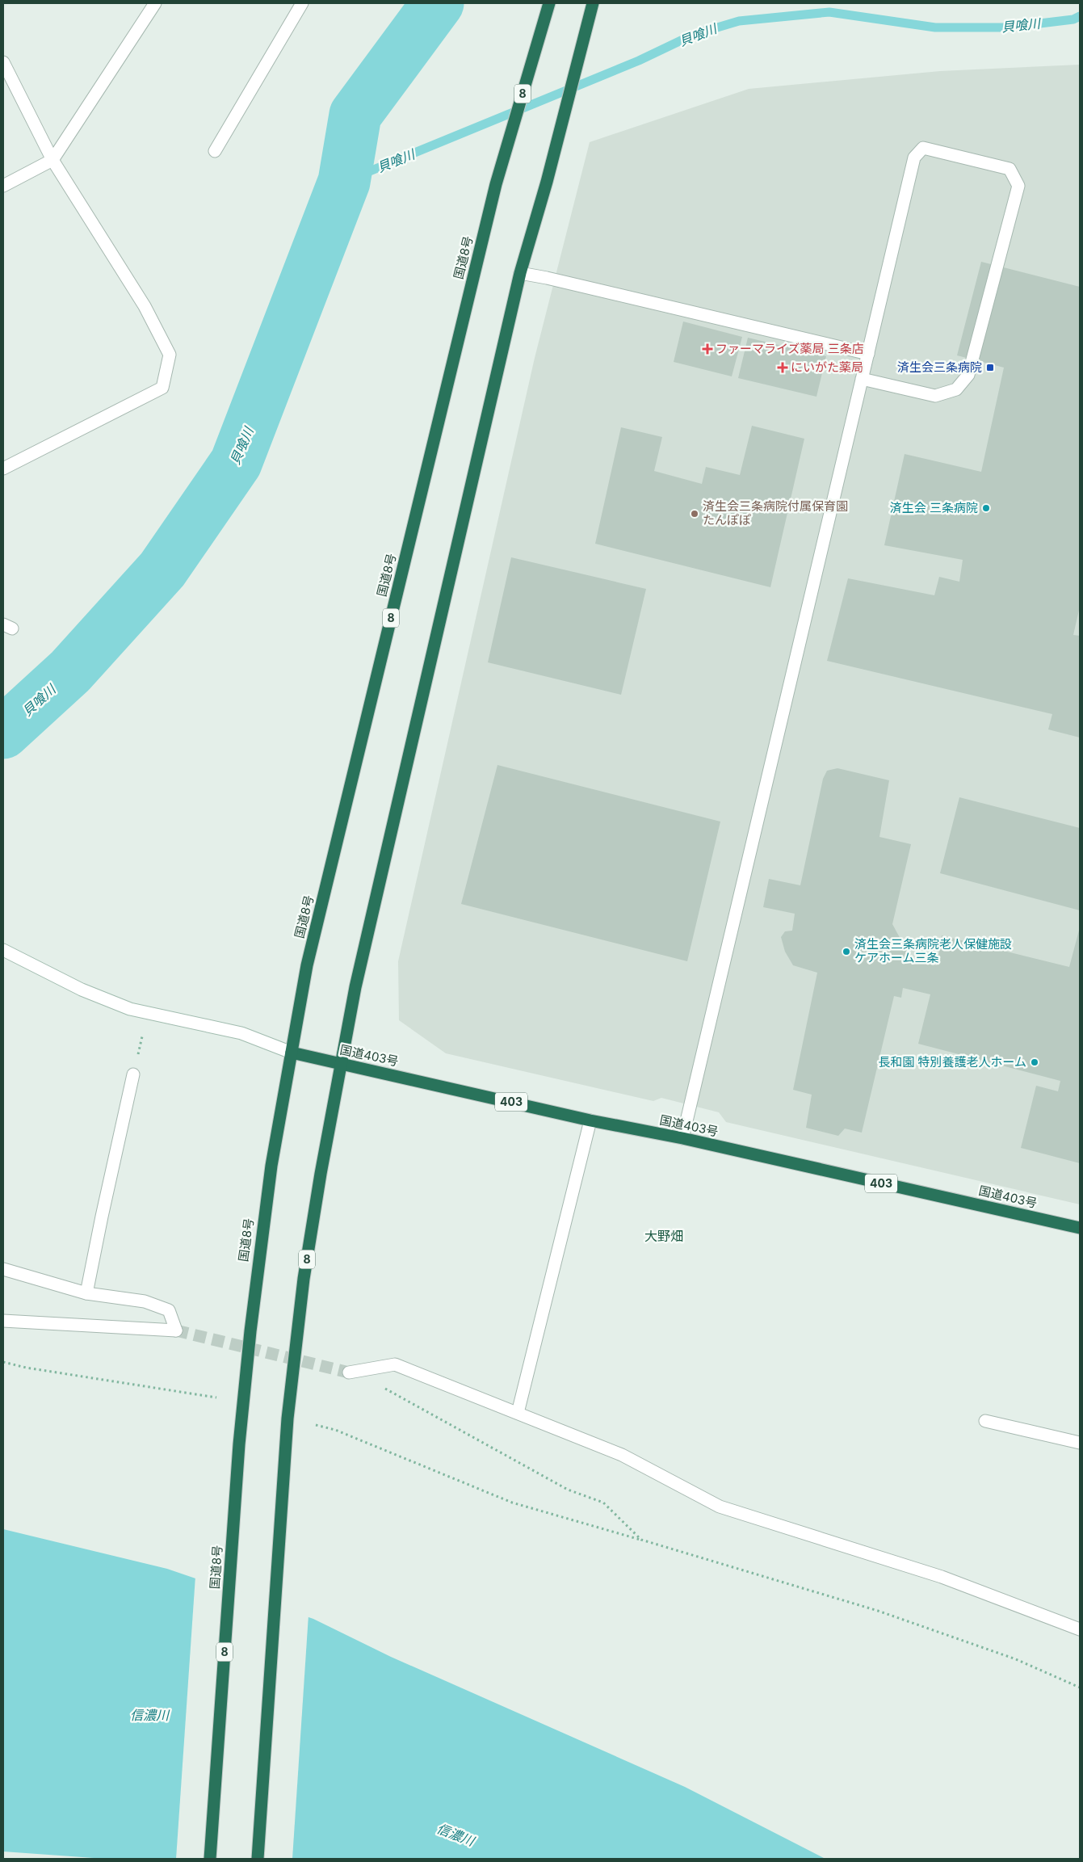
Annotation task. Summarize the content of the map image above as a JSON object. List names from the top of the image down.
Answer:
{
  "streets": {
    "highway": [
      "8",
      "国道8号",
      "国道403号",
      "403"
    ]
  },
  "crossings": [
    ["8", "国道403号"],
    ["国道8号", "国道403号"]
  ],
  "districts": ["大野畑"],
  "water": ["貝喰川", "信濃川"],
  "places": {
    "health": ["ファーマライズ薬局 三条店", "にいがた薬局"],
    "transit": ["済生会三条病院"],
    "other": [
      "済生会 三条病院",
      "済生会三条病院付属保育園 たんぽぽ",
      "済生会三条病院老人保健施設 ケアホーム三条",
      "長和園 特別養護老人ホーム"
    ]
  }
}
